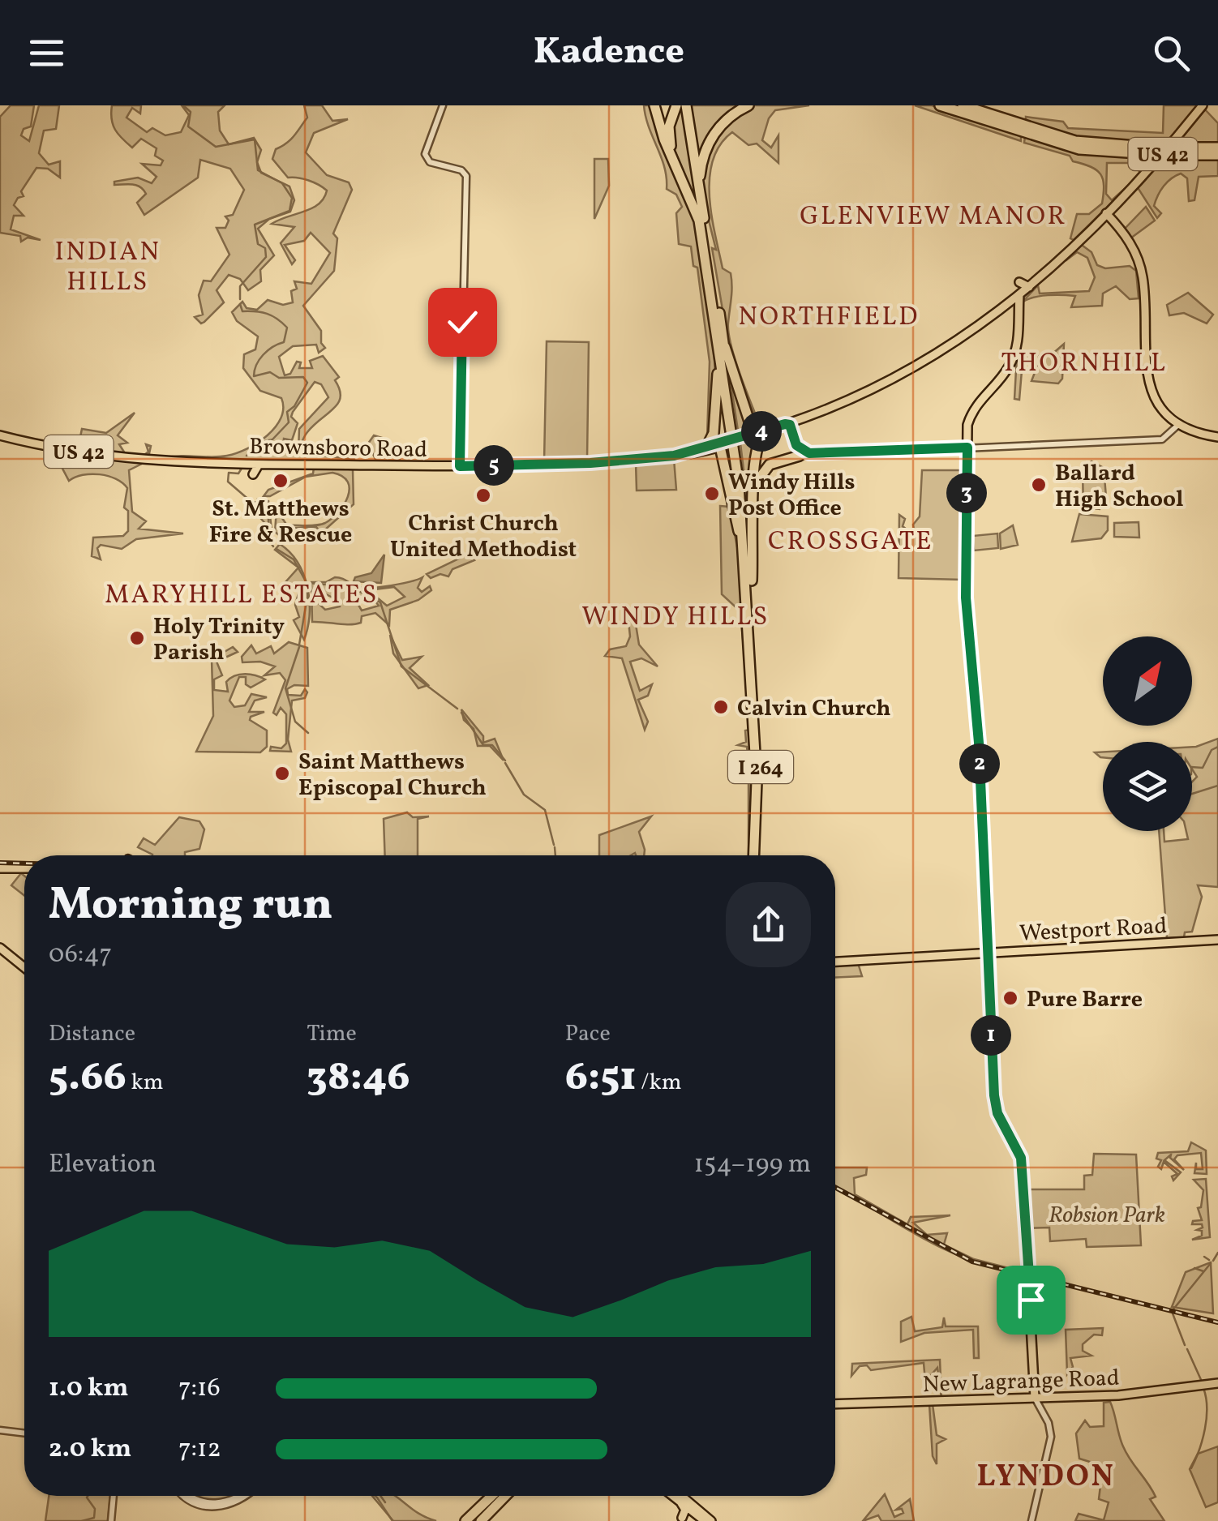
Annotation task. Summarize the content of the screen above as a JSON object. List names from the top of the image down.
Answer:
{
  "streets": {
    "highway": ["I 264"],
    "main road": [
      "US 42",
      "Brownsboro Road",
      "Westport Road",
      "New Lagrange Road"
    ]
  },
  "crossings": [
    ["US 42", "Brownsboro Road"]
  ],
  "districts": [
    "GLENVIEW MANOR",
    "INDIAN HILLS",
    "NORTHFIELD",
    "THORNHILL",
    "CROSSGATE",
    "MARYHILL ESTATES",
    "WINDY HILLS",
    "LYNDON"
  ],
  "parks": ["Robsion Park"],
  "places": [
    "St. Matthews Fire & Rescue",
    "Ballard High School",
    "Windy Hills Post Office",
    "Christ Church United Methodist",
    "Holy Trinity Parish",
    "Calvin Church",
    "Saint Matthews Episcopal Church",
    "Pure Barre"
  ],
  "north": "top right",
  "page": {
    "header": "Kadence",
    "pins": [
      "4",
      "5",
      "3",
      "2",
      "1"
    ],
    "heading": ["Morning run", "06:47"],
    "stats": [
      ["Distance", "5.66 km"],
      ["Time", "38:46"],
      ["Pace", "6:51 /km"]
    ],
    "chart": ["Elevation", "154–199 m"],
    "list": [
      {
        "name": "1.0 km",
        "note": "7:16"
      },
      {
        "name": "2.0 km",
        "note": "7:12"
      }
    ]
  }
}
